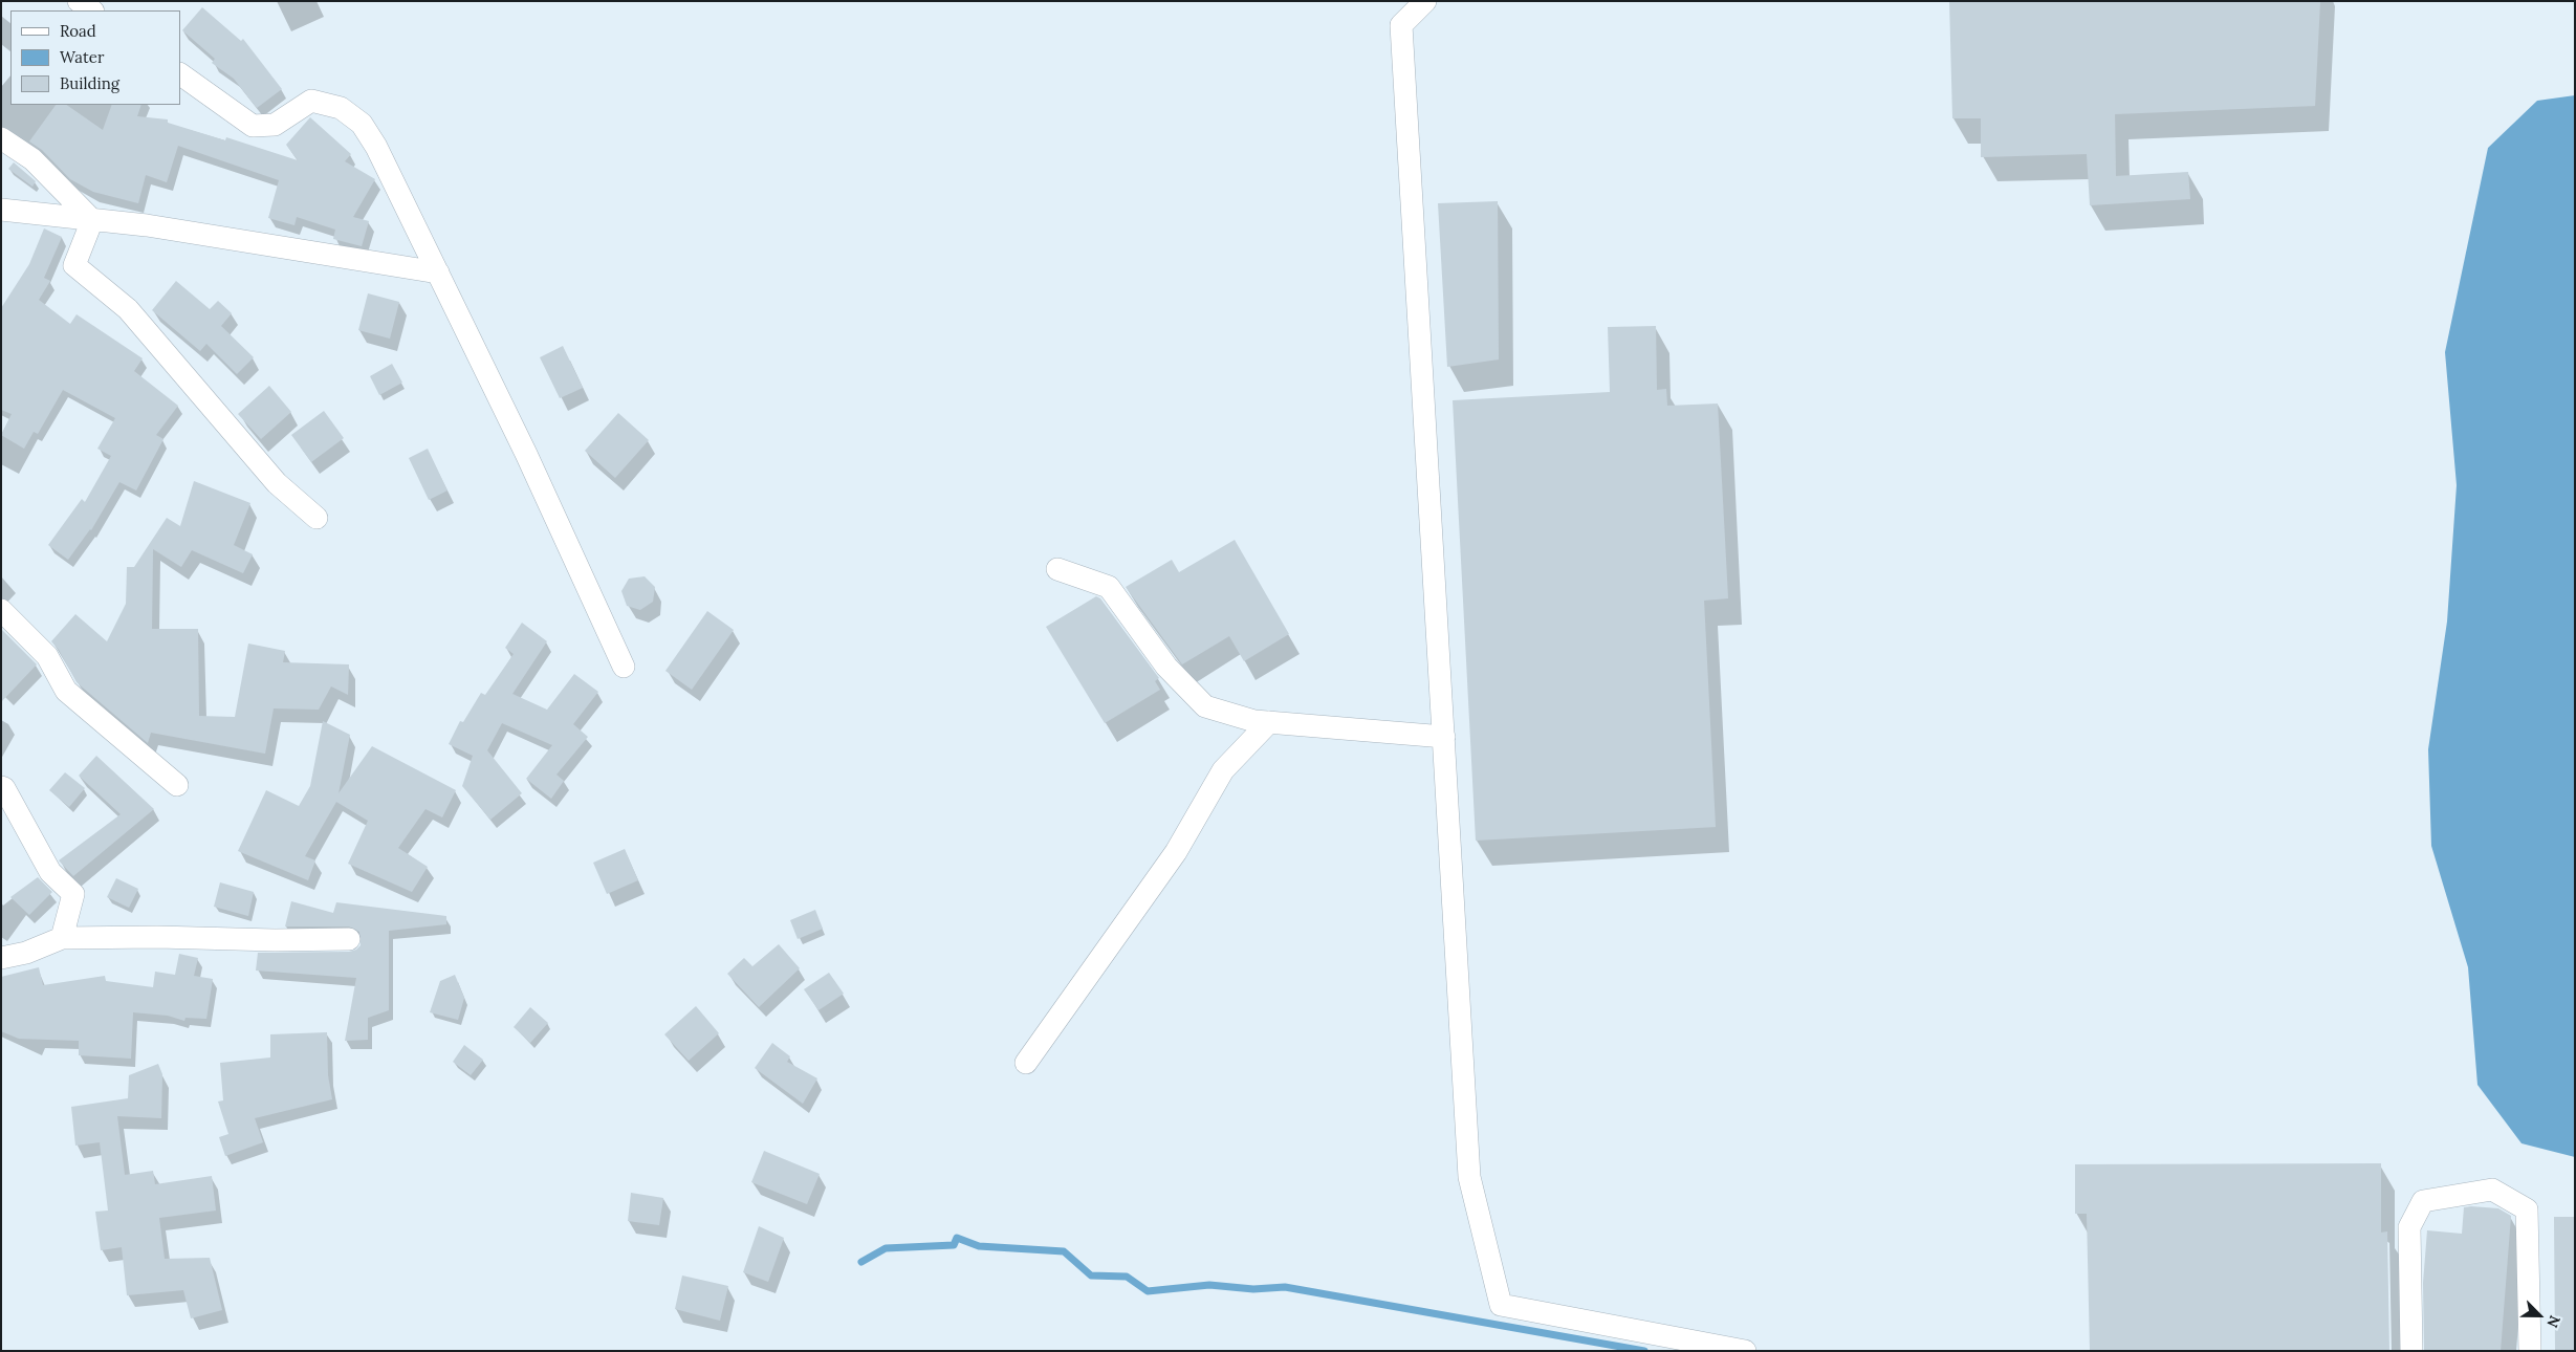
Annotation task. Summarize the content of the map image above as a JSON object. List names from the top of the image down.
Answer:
{
  "legend": ["Road", "Water", "Building"],
  "north": "bottom right"
}
